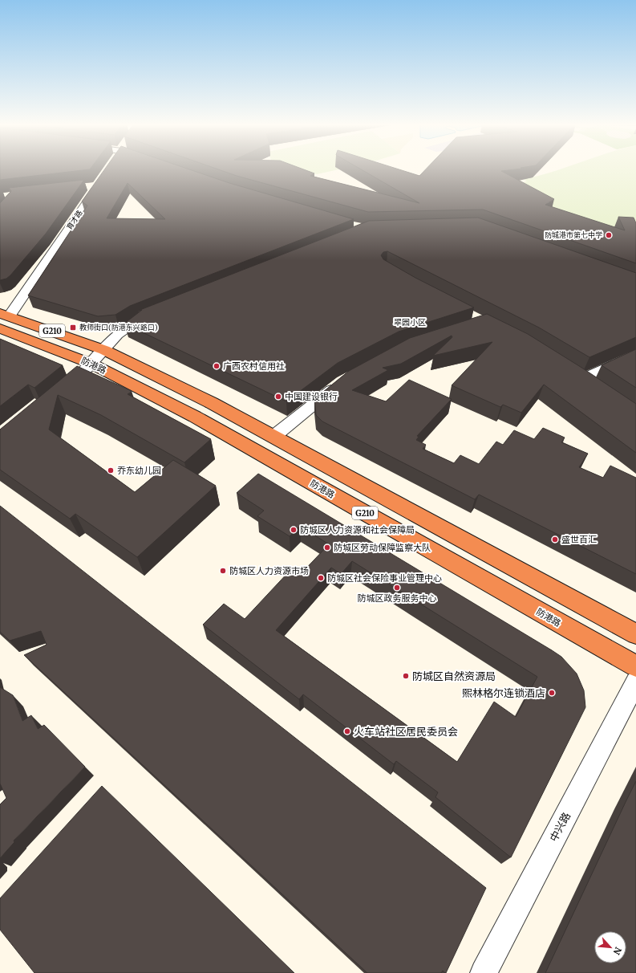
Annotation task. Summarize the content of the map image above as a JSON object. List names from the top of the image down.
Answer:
{
  "streets": {
    "highway": ["G210", "防港路"],
    "street": ["育才路", "中兴路"]
  },
  "crossings": [
    ["育才路", "防港路"]
  ],
  "districts": ["翠园小区"],
  "places": {
    "other": [
      "防城港市第七中学",
      "广西农村信用社",
      "中国建设银行",
      "乔东幼儿园",
      "防城区人力资源和社会保障局",
      "盛世百汇",
      "防城区劳动保障监察大队",
      "防城区人力资源市场",
      "防城区社会保险事业管理中心",
      "防城区政务服务中心",
      "防城区自然资源局",
      "熙林格尔连锁酒店",
      "火车站社区居民委员会"
    ],
    "transit": ["教师街口(防港东兴路口)"]
  },
  "north": "bottom right"
}
